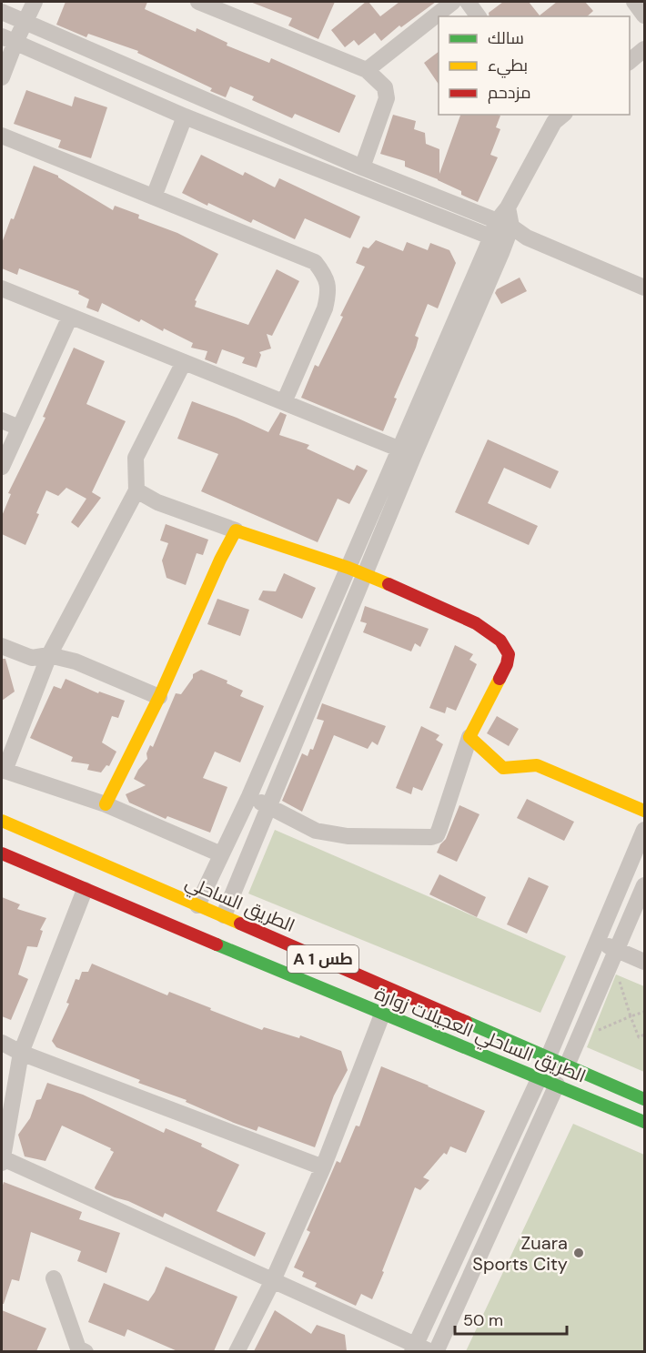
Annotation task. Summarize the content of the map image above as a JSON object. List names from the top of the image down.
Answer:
{
  "streets": {
    "main road": ["الطريق الساحلي", "A 1 طس", "الطريق الساحلي العجيلات زوارة"]
  },
  "places": ["Zuara Sports City"],
  "legend": ["سالك", "بطيء", "مزدحم"],
  "scale_bar": "50 m"
}
